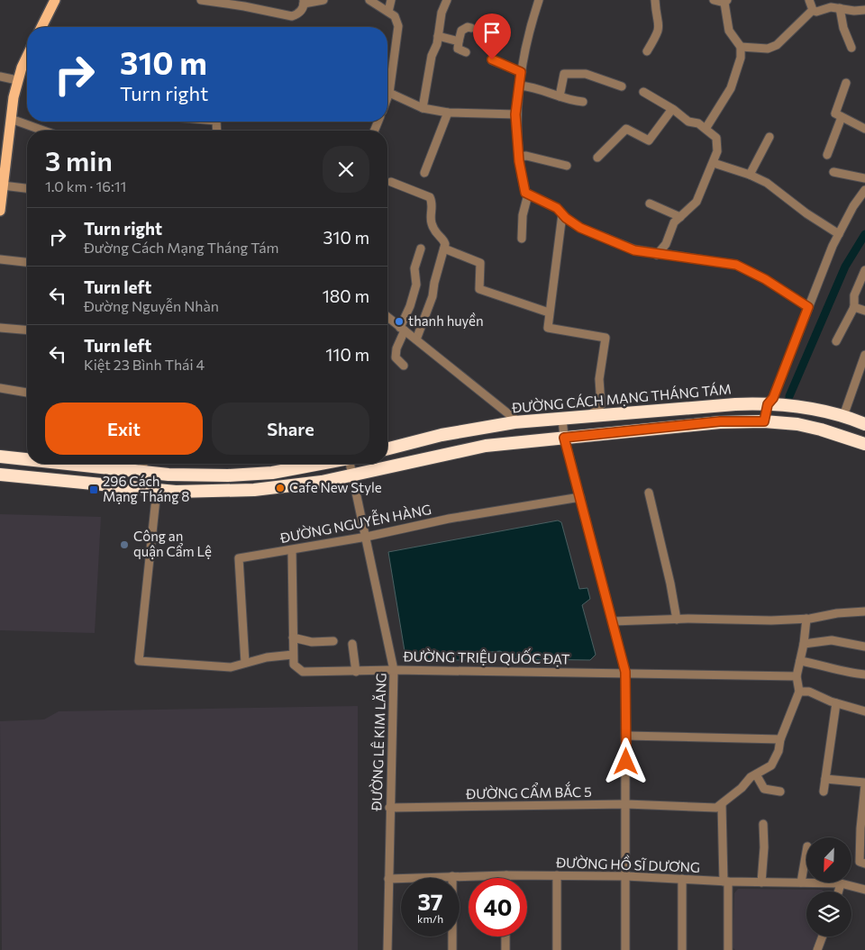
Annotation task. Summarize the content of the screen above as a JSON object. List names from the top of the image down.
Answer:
{
  "streets": {
    "highway": ["ĐƯỜNG CÁCH MẠNG THÁNG TÁM"],
    "street": [
      "ĐƯỜNG NGUYỄN HÀNG",
      "ĐƯỜNG TRIỆU QUỐC ĐẠT",
      "ĐƯỜNG LÊ KIM LĂNG",
      "ĐƯỜNG CẨM BẮC 5",
      "ĐƯỜNG HỒ SĨ DƯƠNG"
    ]
  },
  "crossings": [
    ["ĐƯỜNG NGUYỄN HÀNG", "ĐƯỜNG LÊ KIM LĂNG"],
    ["ĐƯỜNG TRIỆU QUỐC ĐẠT", "ĐƯỜNG LÊ KIM LĂNG"],
    ["ĐƯỜNG LÊ KIM LĂNG", "ĐƯỜNG CẨM BẮC 5"],
    ["ĐƯỜNG LÊ KIM LĂNG", "ĐƯỜNG HỒ SĨ DƯƠNG"]
  ],
  "places": {
    "other": ["thanh huyền", "Cafe New Style", "Công an quận Cẩm Lệ"],
    "transit": ["296 Cách Mạng Tháng 8"]
  },
  "north": "bottom left",
  "page": {
    "turn": ["310 m", "Turn right"],
    "heading": ["3 min", "1.0 km · 16:11"],
    "list": [
      {
        "name": "Turn right",
        "note": "Đường Cách Mạng Tháng Tám",
        "value": "310 m"
      },
      {
        "name": "Turn left",
        "note": "Đường Nguyễn Nhàn",
        "value": "180 m"
      },
      {
        "name": "Turn left",
        "note": "Kiệt 23 Bình Thái 4",
        "value": "110 m"
      }
    ],
    "buttons": ["Exit", "Share"],
    "speed": "37 km/h",
    "limit": "40"
  }
}
